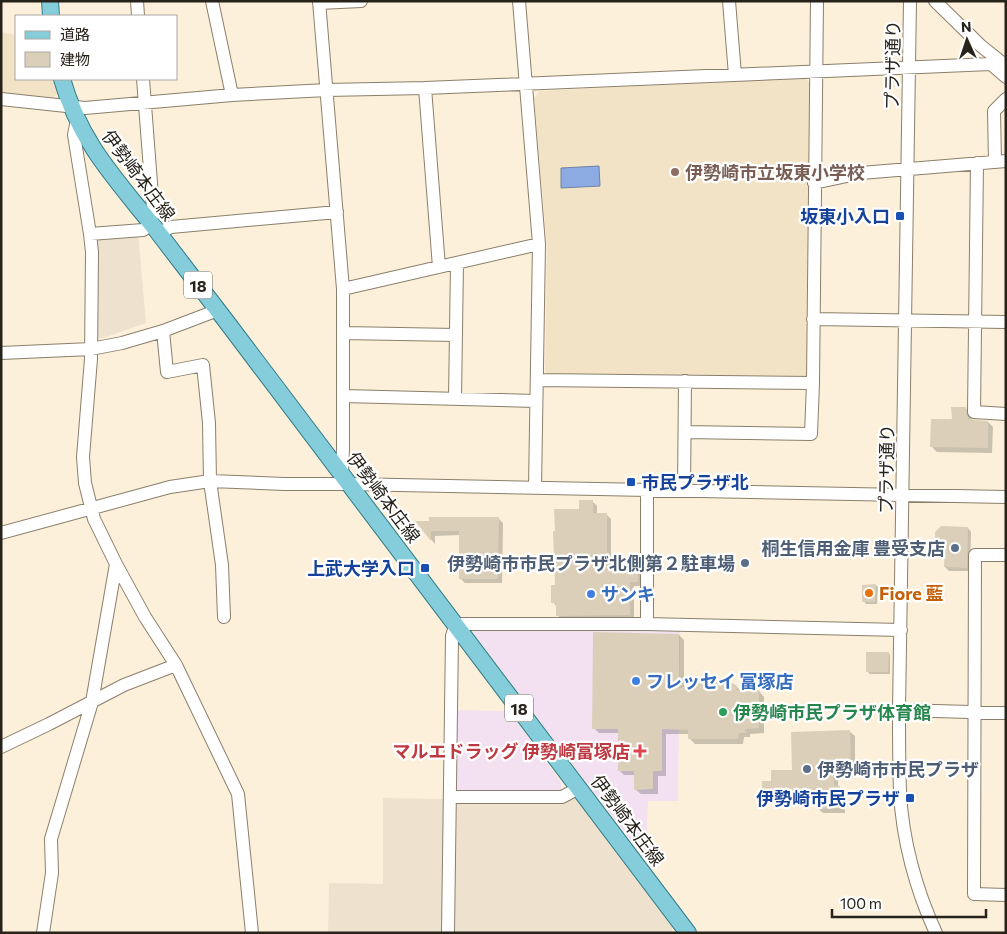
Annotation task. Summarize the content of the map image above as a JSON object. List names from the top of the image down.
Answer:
{
  "streets": {
    "main road": ["伊勢崎本庄線", "18"],
    "street": ["プラザ通り"]
  },
  "places": {
    "other": [
      "伊勢崎市立坂東小学校",
      "桐生信用金庫 豊受支店",
      "伊勢崎市市民プラザ北側第２駐車場",
      "Fiore 藍",
      "サンキ",
      "フレッセイ 富塚店",
      "伊勢崎市民プラザ体育館",
      "伊勢崎市市民プラザ"
    ],
    "transit": [
      "坂東小入口",
      "市民プラザ北",
      "上武大学入口",
      "伊勢崎市民プラザ"
    ],
    "health": ["マルエドラッグ 伊勢崎富塚店"]
  },
  "legend": ["道路", "建物"],
  "scale_bar": "100 m",
  "north": "top"
}
